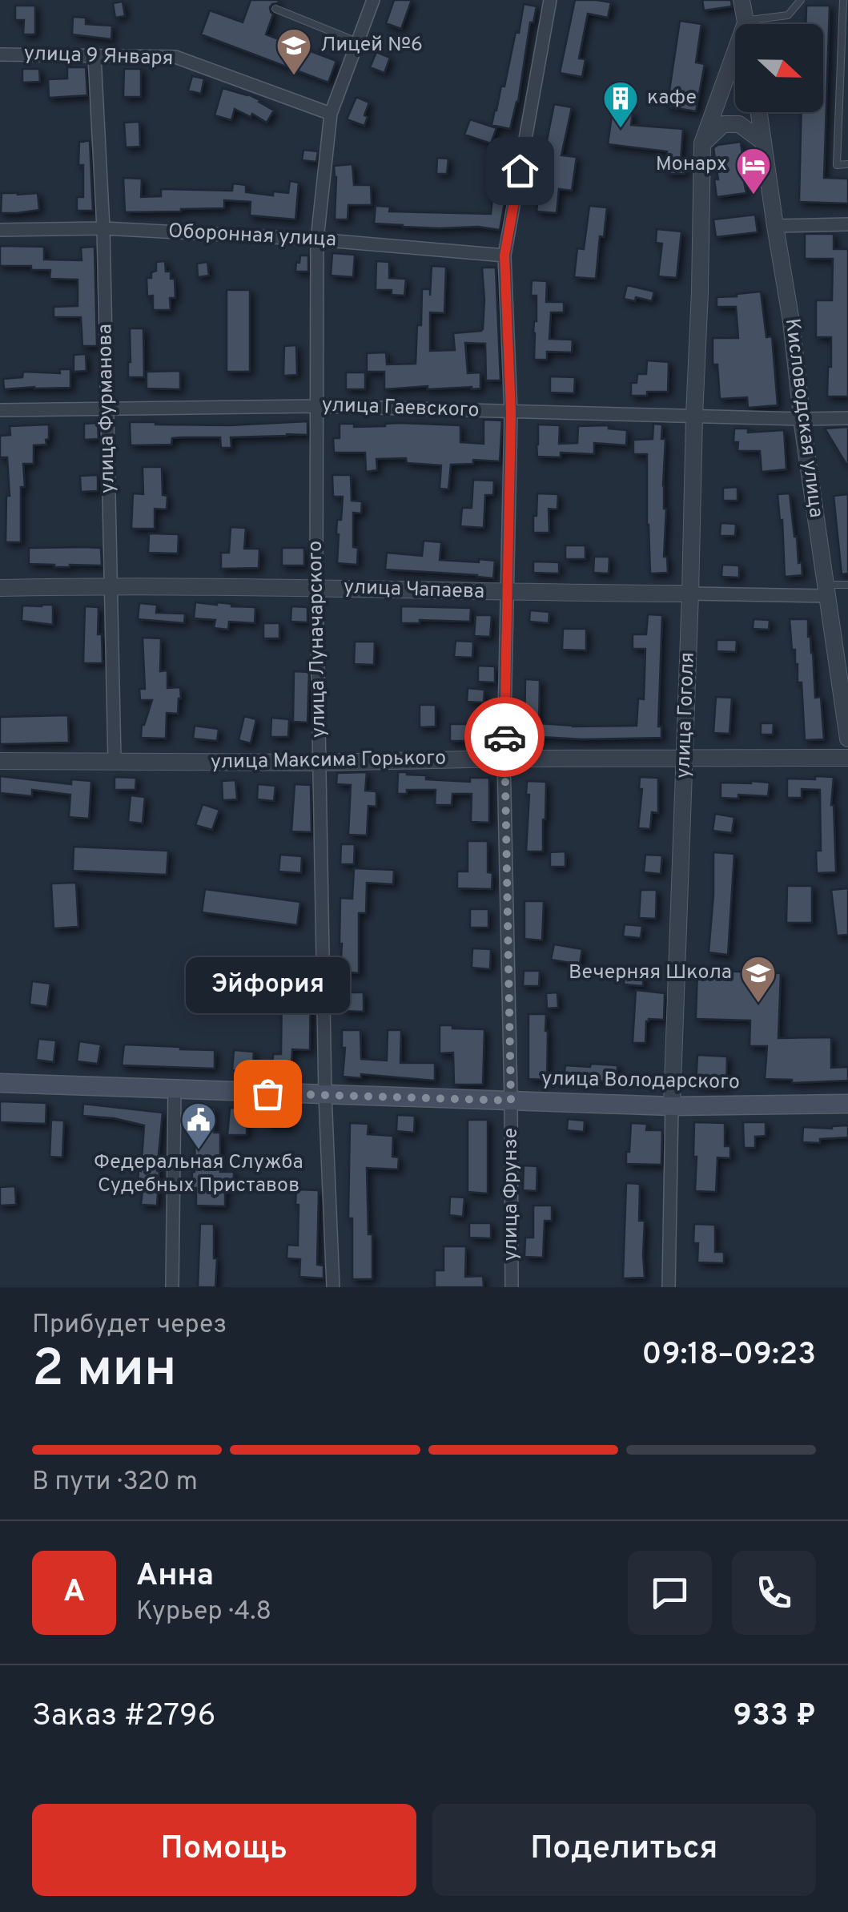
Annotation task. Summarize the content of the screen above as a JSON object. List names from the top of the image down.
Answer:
{
  "streets": {
    "main road": ["улица Володарского"],
    "street": [
      "улица 9 Января",
      "Оборонная улица",
      "улица Фурманова",
      "улица Гаевского",
      "Кисловодская улица",
      "улица Чапаева",
      "улица Луначарского",
      "улица Гоголя",
      "улица Максима Горького",
      "улица Фрунзе"
    ]
  },
  "crossings": [
    ["улица 9 Января", "улица Фурманова"],
    ["улица 9 Января", "улица Луначарского"],
    ["Оборонная улица", "улица Фурманова"],
    ["Оборонная улица", "улица Луначарского"],
    ["Оборонная улица", "улица Фрунзе"],
    ["улица Фурманова", "улица Гаевского"],
    ["улица Фурманова", "улица Чапаева"],
    ["улица Фурманова", "улица Максима Горького"],
    ["улица Гаевского", "Кисловодская улица"],
    ["улица Гаевского", "улица Луначарского"],
    ["улица Гаевского", "улица Гоголя"],
    ["улица Гаевского", "улица Фрунзе"],
    ["Кисловодская улица", "улица Чапаева"],
    ["улица Чапаева", "улица Луначарского"],
    ["улица Чапаева", "улица Гоголя"],
    ["улица Чапаева", "улица Фрунзе"],
    ["улица Луначарского", "улица Максима Горького"],
    ["улица Луначарского", "улица Володарского"],
    ["улица Гоголя", "улица Максима Горького"],
    ["улица Гоголя", "улица Володарского"],
    ["улица Максима Горького", "улица Фрунзе"],
    ["улица Володарского", "улица Фрунзе"]
  ],
  "places": {
    "school or university": ["Лицей №6", "Вечерняя Школа"],
    "building": ["кафе"],
    "hotel": ["Монарх"],
    "other": ["Эйфория"],
    "public building": ["Федеральная Служба Судебных Приставов"]
  },
  "north": "right",
  "page": {
    "bubble": "Эйфория",
    "heading": ["2 мин", "Прибудет через", "09:18–09:23"],
    "panel": [
      "Анна",
      "Курьер · 4.8",
      "Заказ #2796",
      "933 ₽"
    ],
    "bar": "В пути · 320 m",
    "round": "А",
    "buttons": ["Помощь", "Поделиться"]
  }
}
